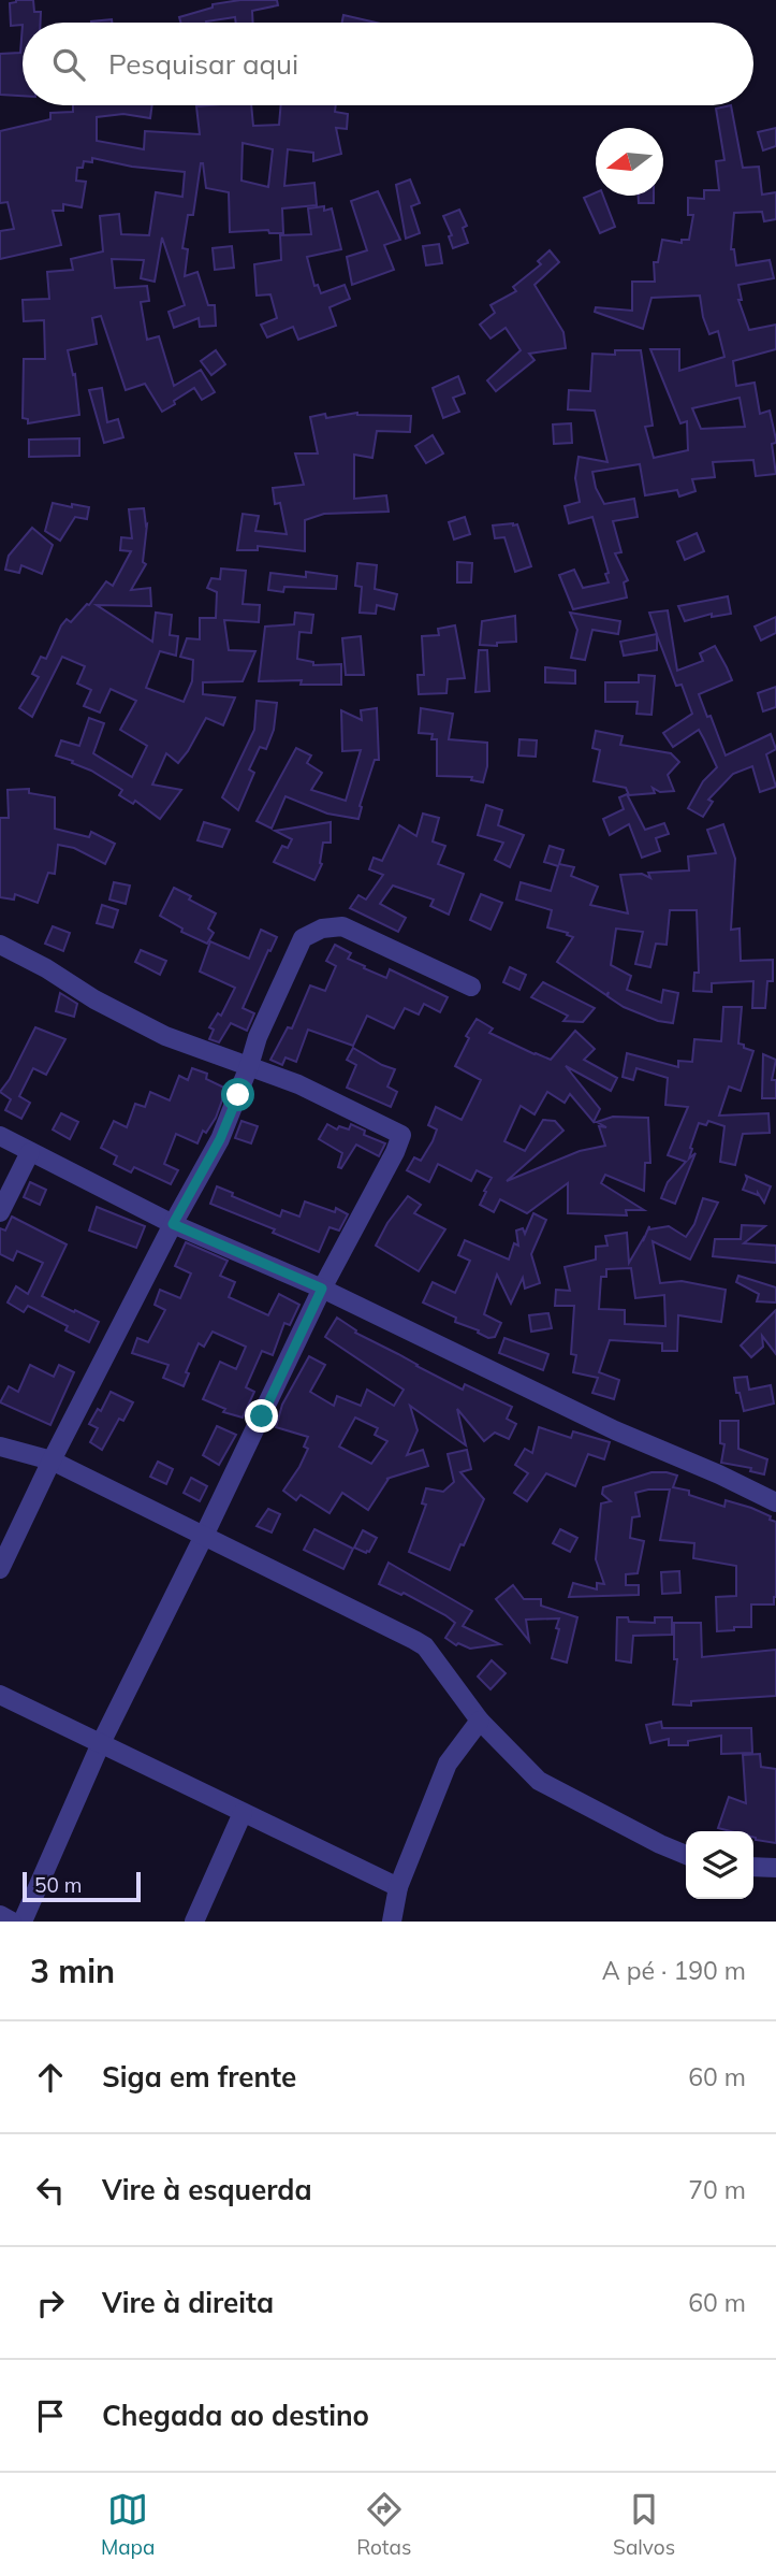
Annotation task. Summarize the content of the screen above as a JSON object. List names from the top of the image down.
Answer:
{
  "scale_bar": "50 m",
  "north": "left",
  "page": {
    "search": "Pesquisar aqui",
    "scale": "50 m",
    "heading": ["3 min", "A pé · 190 m"],
    "list": [
      ["Siga em frente", "60 m"],
      ["Vire à esquerda", "70 m"],
      ["Vire à direita", "60 m"],
      "Chegada ao destino"
    ],
    "nav": ["Mapa", "Rotas", "Salvos"]
  }
}
